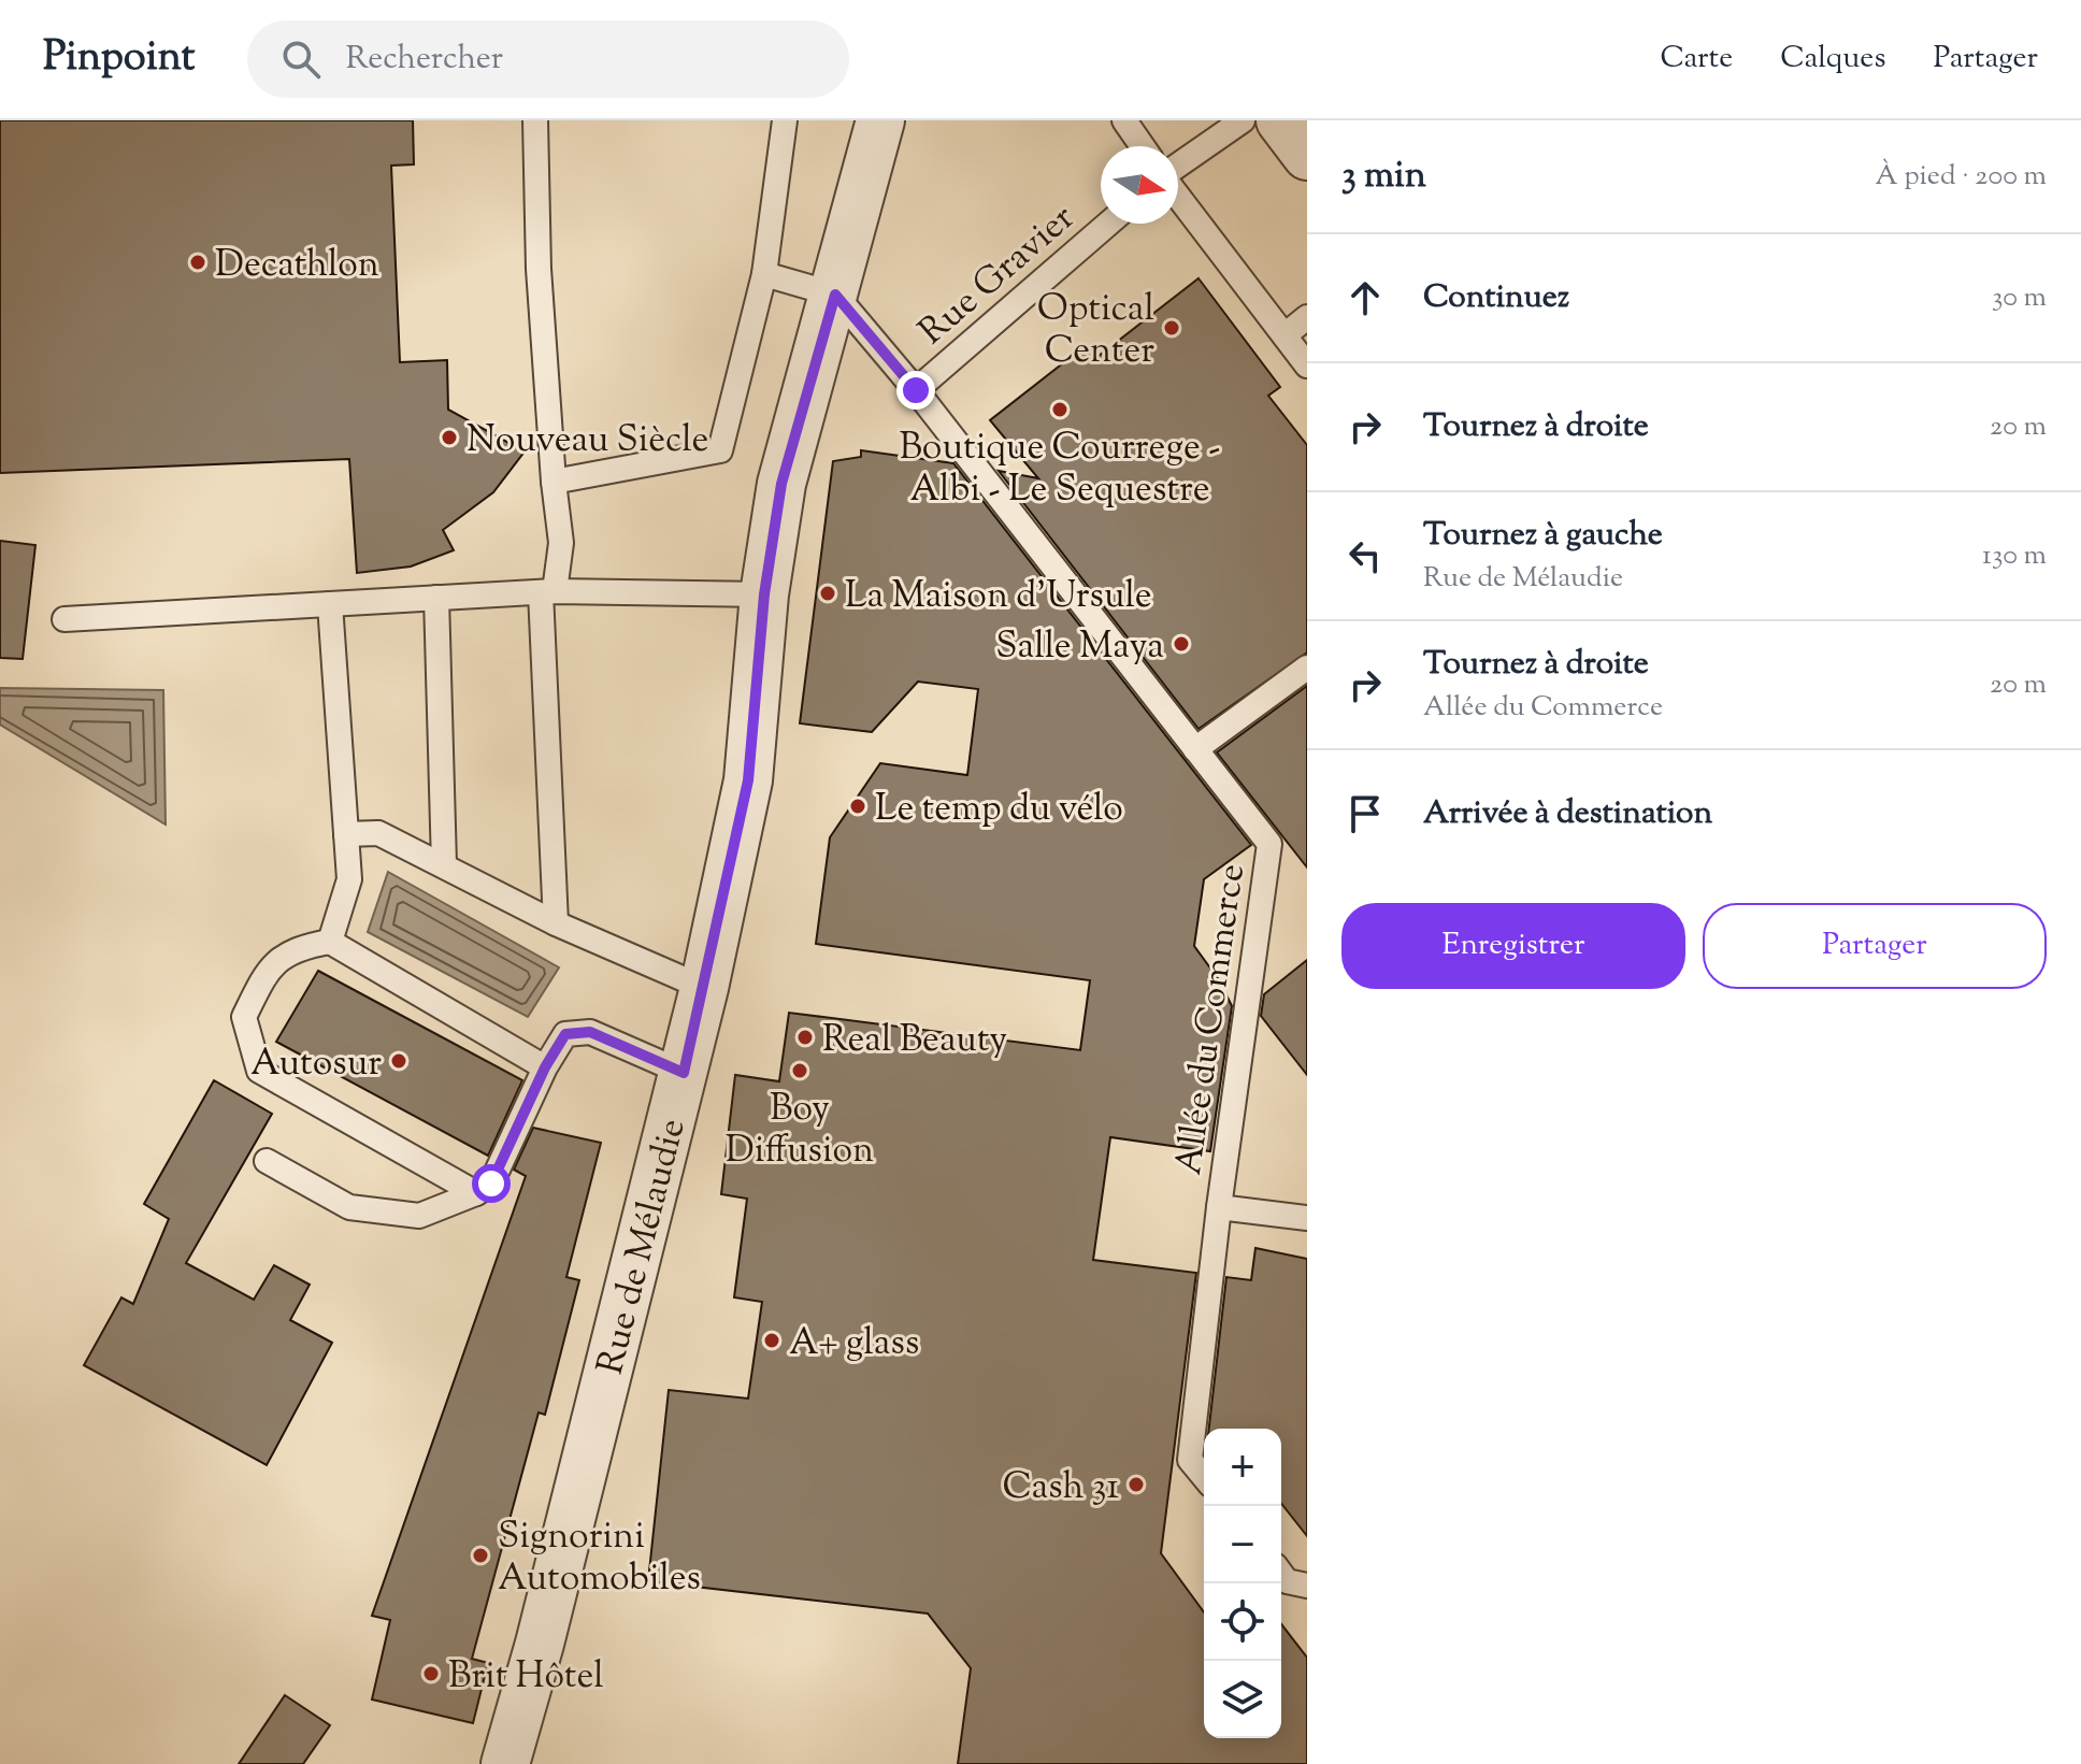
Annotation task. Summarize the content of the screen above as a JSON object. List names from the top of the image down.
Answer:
{
  "streets": {
    "street": ["Rue de Mélaudie"],
    "lane": ["Rue Gravier", "Allée du Commerce"]
  },
  "crossings": [
    ["Rue Gravier", "Allée du Commerce"],
    ["Allée du Commerce", "Rue de Mélaudie"]
  ],
  "places": [
    "Decathlon",
    "Optical Center",
    "Boutique Courrege - Albi - Le Sequestre",
    "Nouveau Siècle",
    "La Maison d'Ursule",
    "Salle Maya",
    "Le temp du vélo",
    "Real Beauty",
    "Autosur",
    "Boy Diffusion",
    "A+ glass",
    "Cash 31",
    "Signorini Automobiles",
    "Brit Hôtel"
  ],
  "north": "right",
  "page": {
    "header": "Pinpoint",
    "search": "Rechercher",
    "nav": ["Carte", "Calques", "Partager"],
    "heading": ["3 min", "À pied · 200 m"],
    "list": [
      ["Continuez", "30 m"],
      ["Tournez à droite", "20 m"],
      ["Tournez à gauche", "Rue de Mélaudie", "130 m"],
      ["Tournez à droite", "Allée du Commerce", "20 m"],
      "Arrivée à destination"
    ],
    "buttons": ["Enregistrer", "Partager"],
    "map_buttons": ["+", "−"]
  }
}
